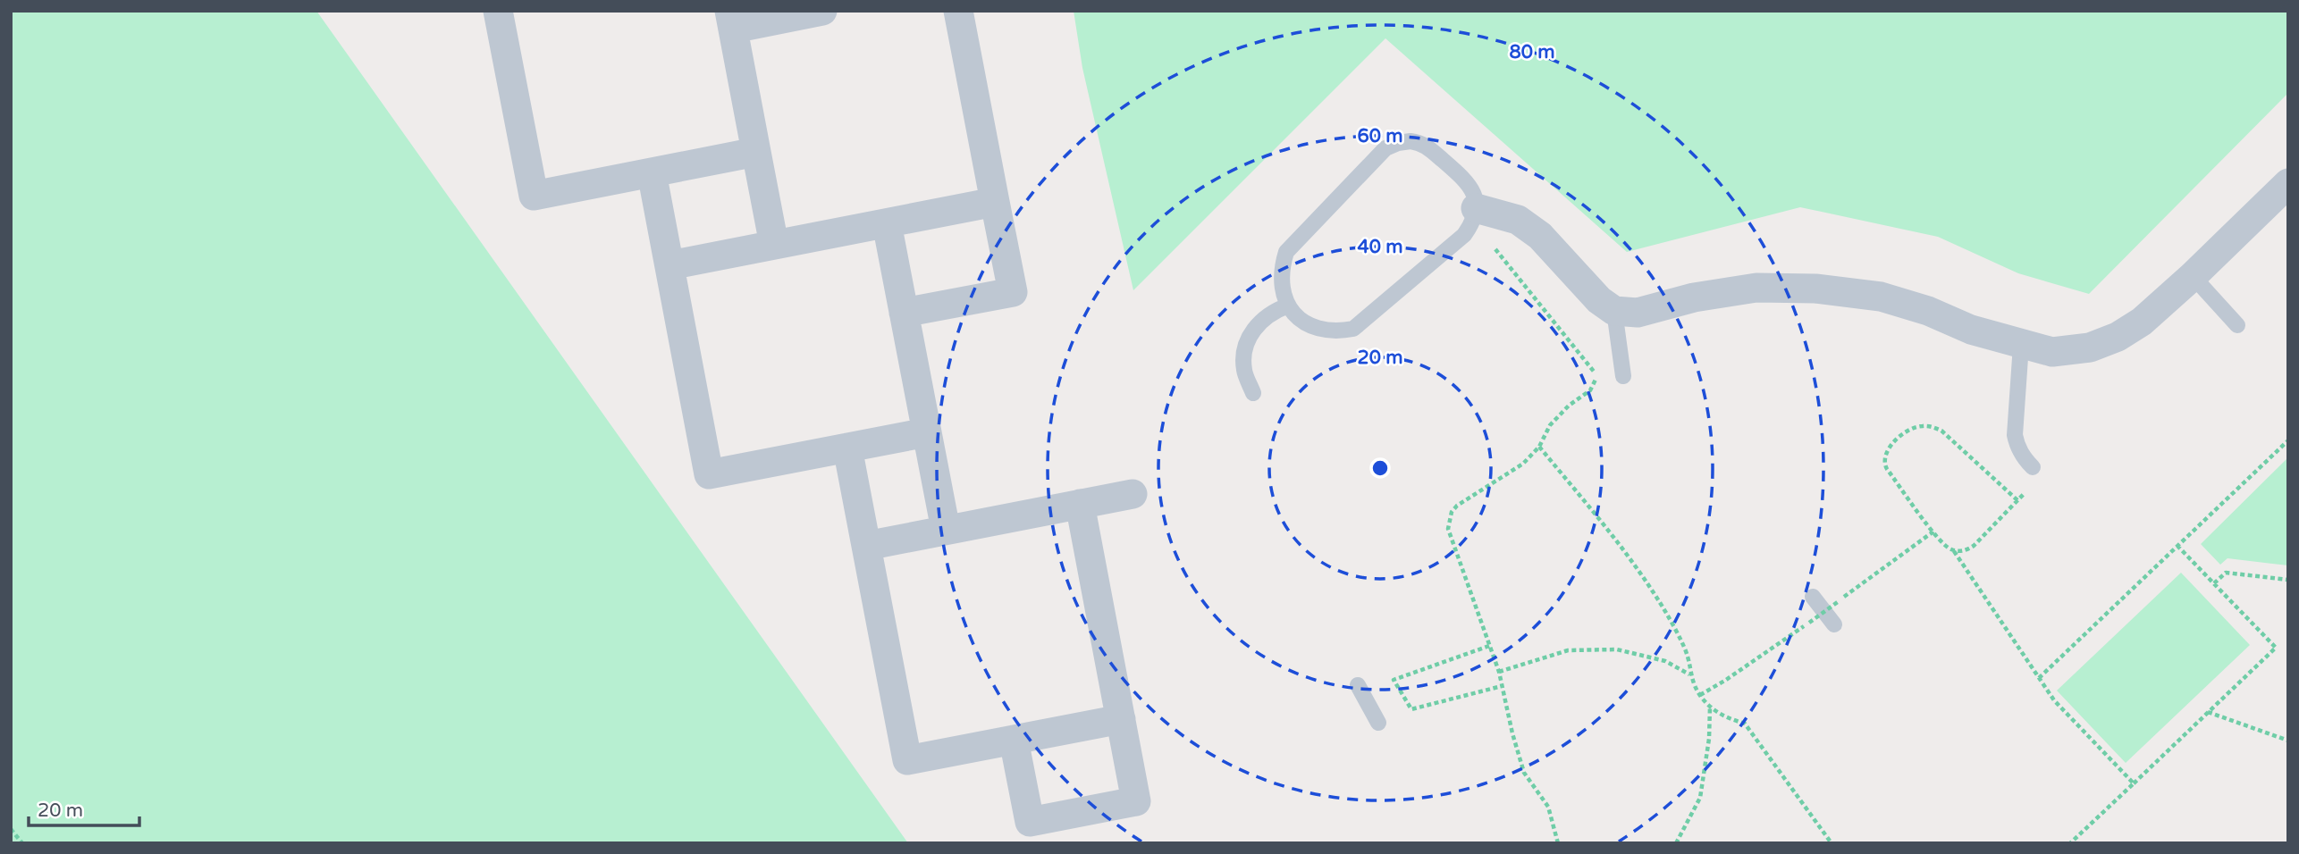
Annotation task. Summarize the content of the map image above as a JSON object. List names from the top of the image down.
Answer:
{
  "scale_bar": "20 m",
  "rings": [
    "80 m",
    "60 m",
    "40 m",
    "20 m"
  ]
}
